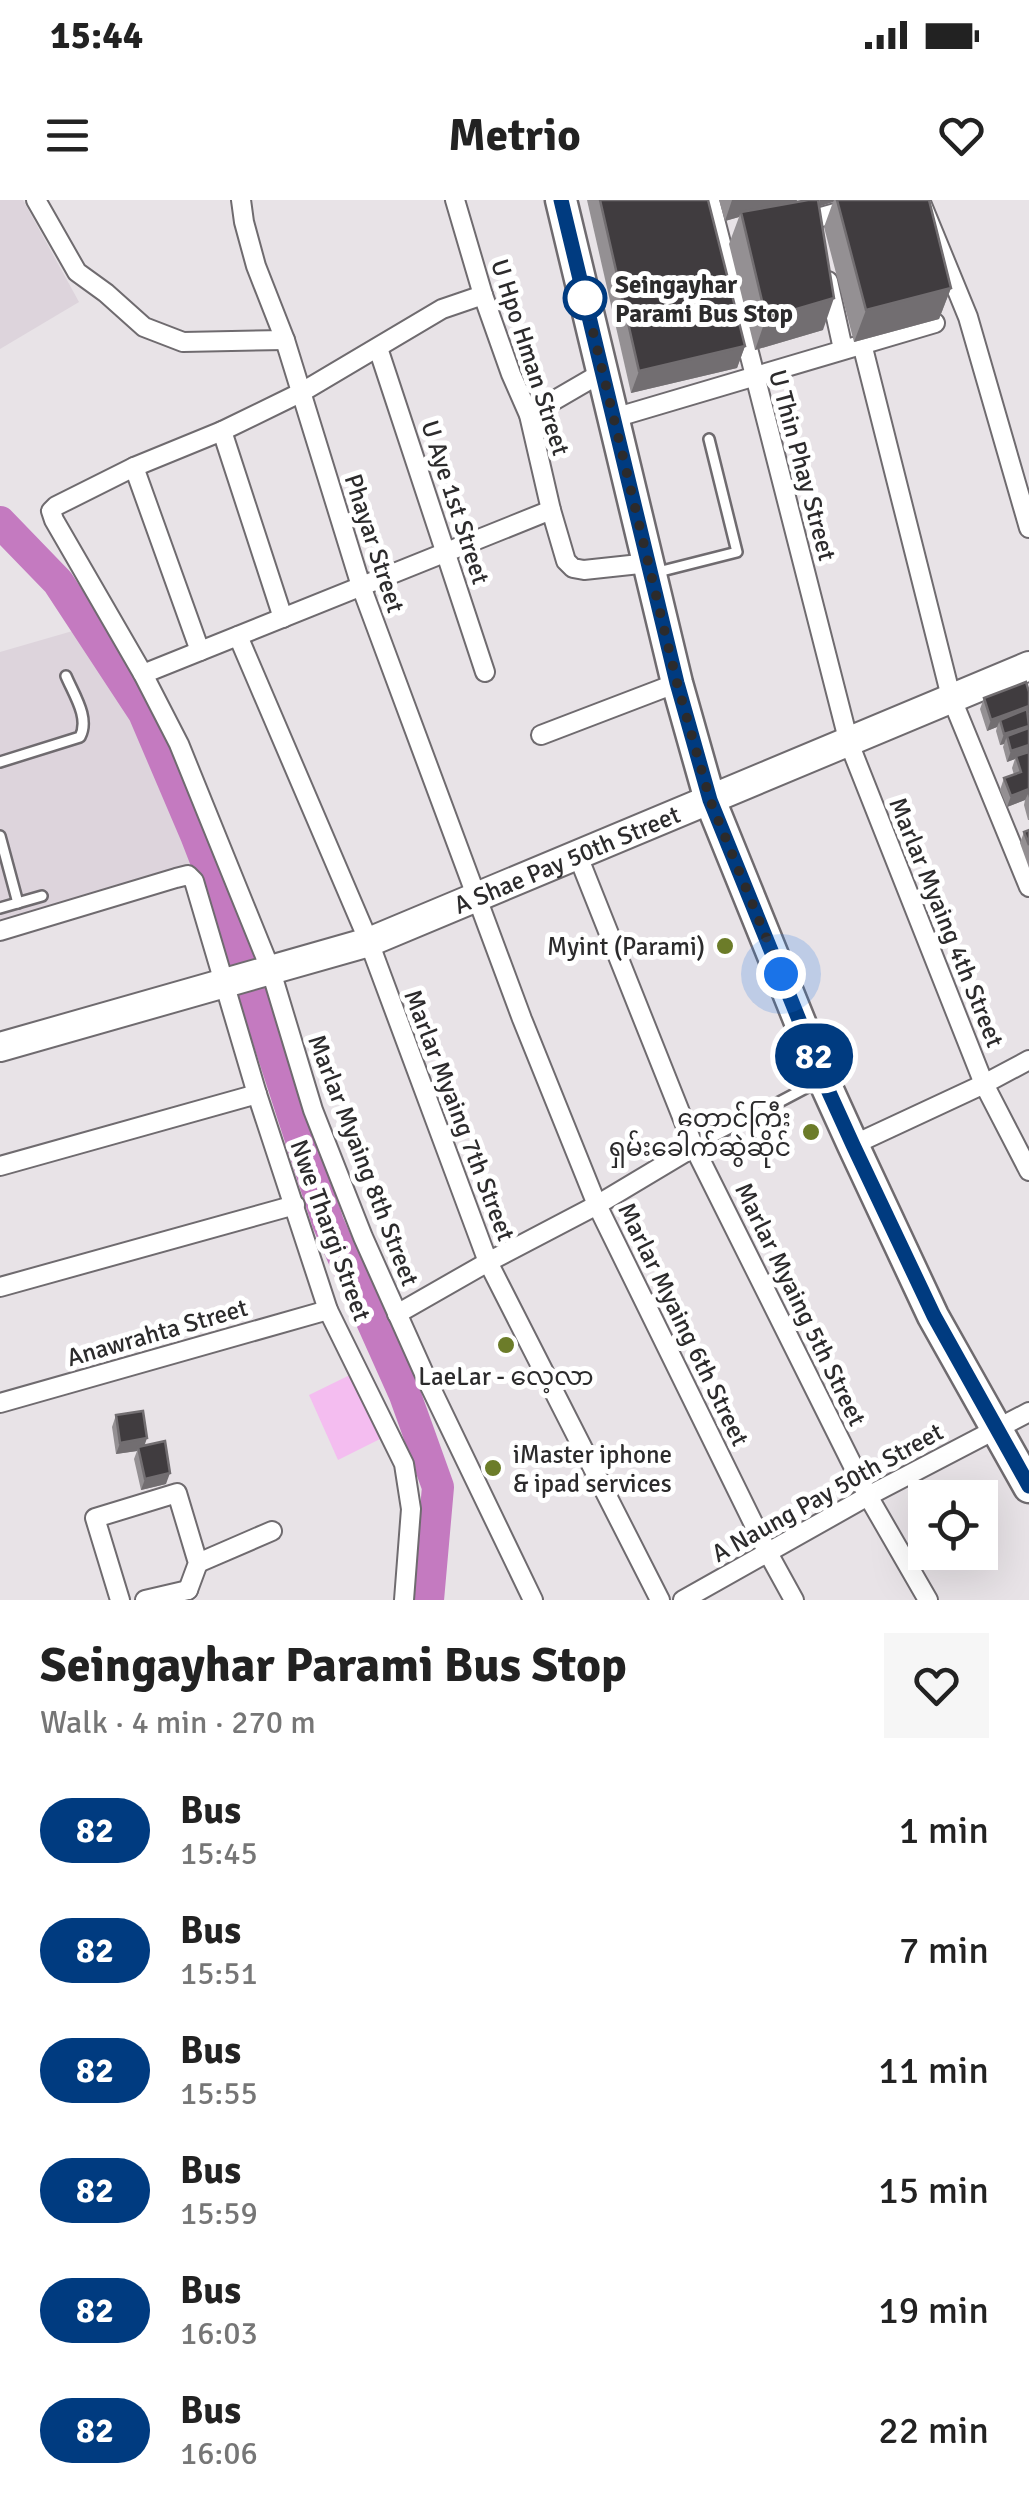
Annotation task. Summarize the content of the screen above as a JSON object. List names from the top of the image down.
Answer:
{
  "streets": {
    "street": [
      "U Hpo Hman Street",
      "U Thin Phay Street",
      "U Aye 1st Street",
      "Phayar Street",
      "A Shae Pay 50th Street",
      "Marlar Myaing 4th Street",
      "Marlar Myaing 7th Street",
      "Marlar Myaing 8th Street",
      "Nwe Thargi Street",
      "Marlar Myaing 5th Street",
      "Marlar Myaing 6th Street",
      "Anawrahta Street",
      "A Naung Pay 50th Street"
    ]
  },
  "crossings": [
    ["U Thin Phay Street", "A Shae Pay 50th Street"],
    ["U Thin Phay Street", "Marlar Myaing 4th Street"],
    ["Phayar Street", "A Shae Pay 50th Street"],
    ["Phayar Street", "Marlar Myaing 6th Street"],
    ["A Shae Pay 50th Street", "Marlar Myaing 4th Street"],
    ["A Shae Pay 50th Street", "Marlar Myaing 7th Street"],
    ["A Shae Pay 50th Street", "Marlar Myaing 8th Street"],
    ["A Shae Pay 50th Street", "Nwe Thargi Street"],
    ["A Shae Pay 50th Street", "Marlar Myaing 5th Street"],
    ["A Shae Pay 50th Street", "Marlar Myaing 6th Street"],
    ["Nwe Thargi Street", "Anawrahta Street"],
    ["Marlar Myaing 5th Street", "A Naung Pay 50th Street"],
    ["Marlar Myaing 6th Street", "A Naung Pay 50th Street"]
  ],
  "places": [
    "Seingayhar Parami Bus Stop",
    "Myint (Parami)",
    "တောင်ကြီး ရှမ်းခေါက်ဆွဲဆိုင်",
    "LaeLar - လေ့လာ",
    "iMaster iphone & ipad services"
  ],
  "lines": ["bus line 82"],
  "page": {
    "status": "15:44",
    "header": "Metrio",
    "on_map": "82",
    "heading": ["Seingayhar Parami Bus Stop", "Walk · 4 min · 270 m"],
    "list": [
      {
        "mark": "82",
        "name": "Bus",
        "note": "15:45",
        "value": "1 min"
      },
      {
        "mark": "82",
        "name": "Bus",
        "note": "15:51",
        "value": "7 min"
      },
      {
        "mark": "82",
        "name": "Bus",
        "note": "15:55",
        "value": "11 min"
      },
      {
        "mark": "82",
        "name": "Bus",
        "note": "15:59",
        "value": "15 min"
      },
      {
        "mark": "82",
        "name": "Bus",
        "note": "16:03",
        "value": "19 min"
      },
      {
        "mark": "82",
        "name": "Bus",
        "note": "16:06",
        "value": "22 min"
      }
    ]
  }
}
